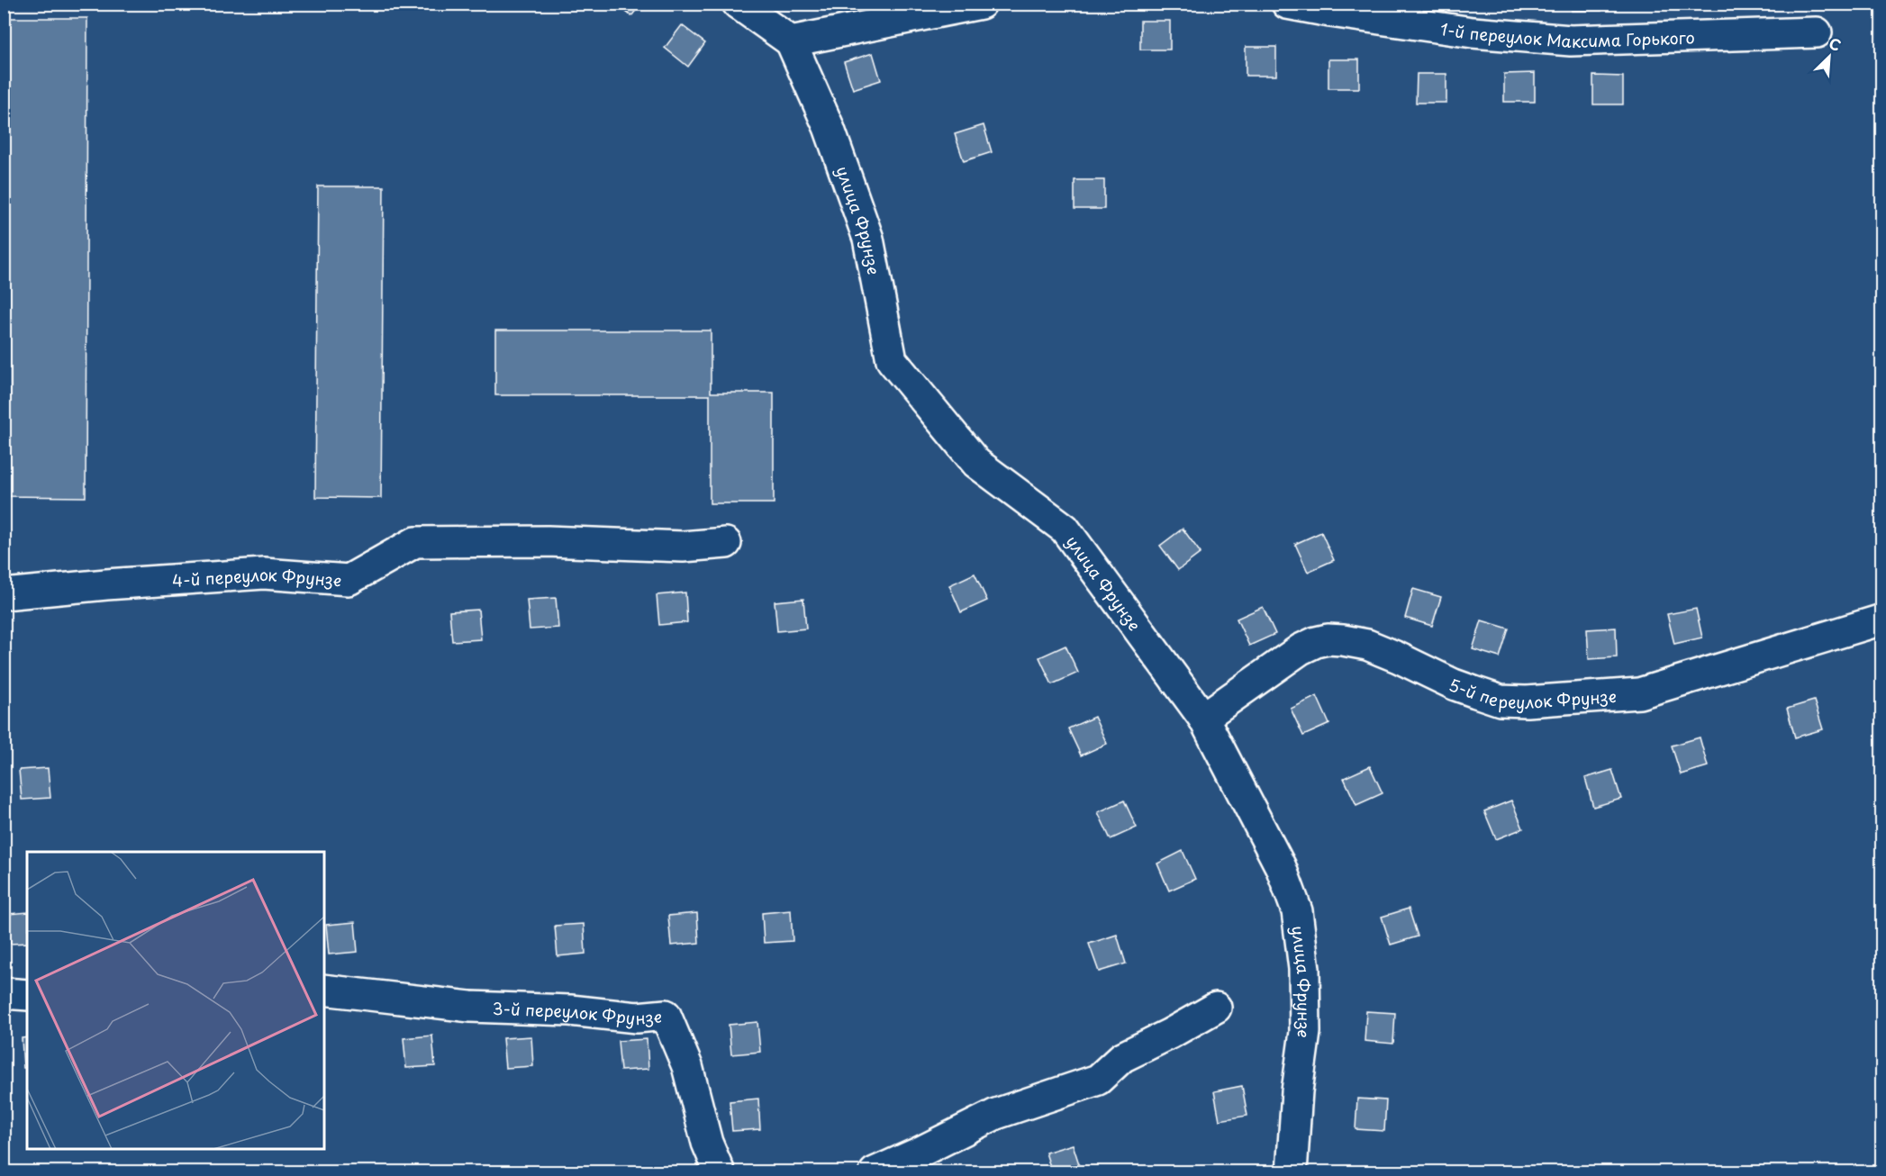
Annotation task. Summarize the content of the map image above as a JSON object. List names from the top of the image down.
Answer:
{
  "streets": {
    "street": [
      "1-й переулок Максима Горького",
      "улица Фрунзе",
      "4-й переулок Фрунзе",
      "5-й переулок Фрунзе",
      "3-й переулок Фрунзе"
    ]
  },
  "crossings": [
    ["улица Фрунзе", "5-й переулок Фрунзе"]
  ],
  "north": "top right"
}
